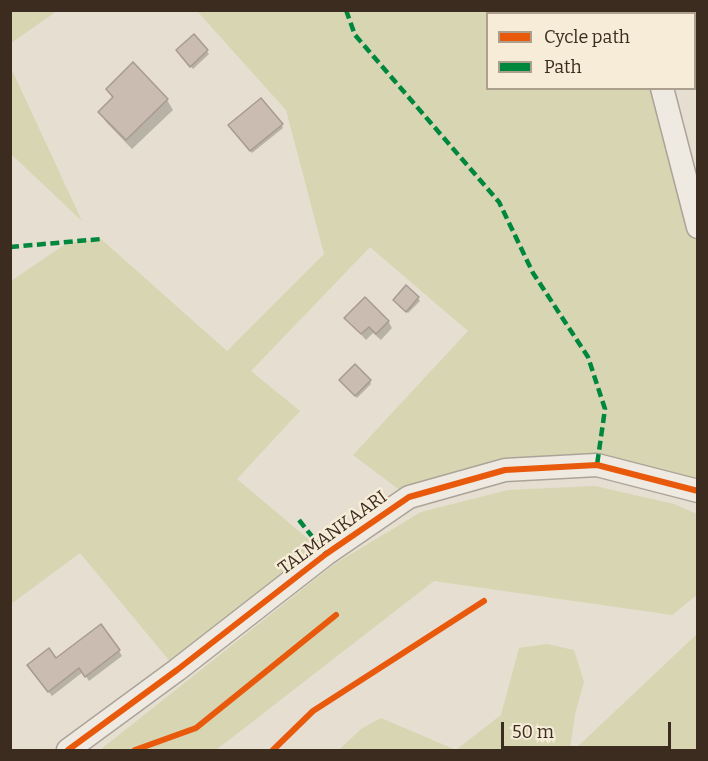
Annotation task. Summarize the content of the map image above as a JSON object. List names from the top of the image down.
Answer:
{
  "streets": {
    "street": ["TALMANKAARI"]
  },
  "legend": ["Cycle path", "Path"],
  "scale_bar": "50 m"
}
